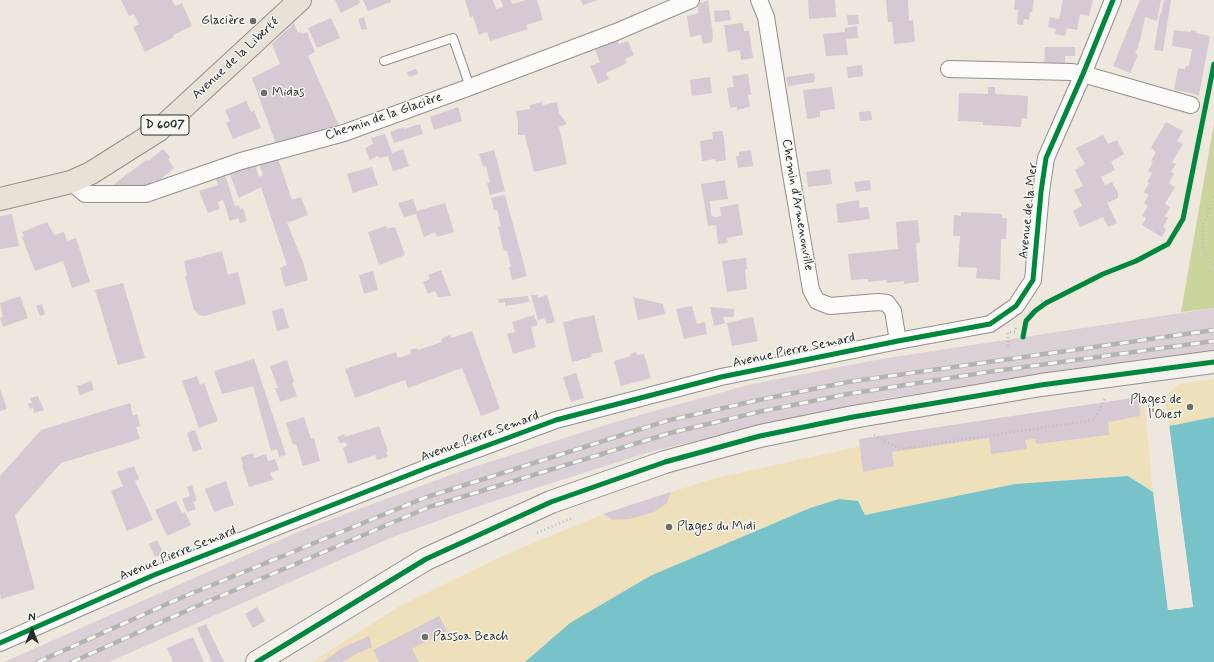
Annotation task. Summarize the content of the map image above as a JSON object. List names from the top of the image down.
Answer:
{
  "streets": {
    "main road": ["Avenue de la Liberté", "D 6007"],
    "street": [
      "Chemin de la Glacière",
      "Chemin d'Armenonville",
      "Avenue de la Mer",
      "Avenue Pierre Semard"
    ]
  },
  "crossings": [
    ["Avenue de la Liberté", "Chemin de la Glacière"],
    ["Chemin d'Armenonville", "Avenue Pierre Semard"],
    ["Avenue de la Mer", "Avenue Pierre Semard"]
  ],
  "places": [
    "Glacière",
    "Midas",
    "Plages de l'Ouest",
    "Plages du Midi",
    "Passoa Beach"
  ],
  "north": "top"
}
